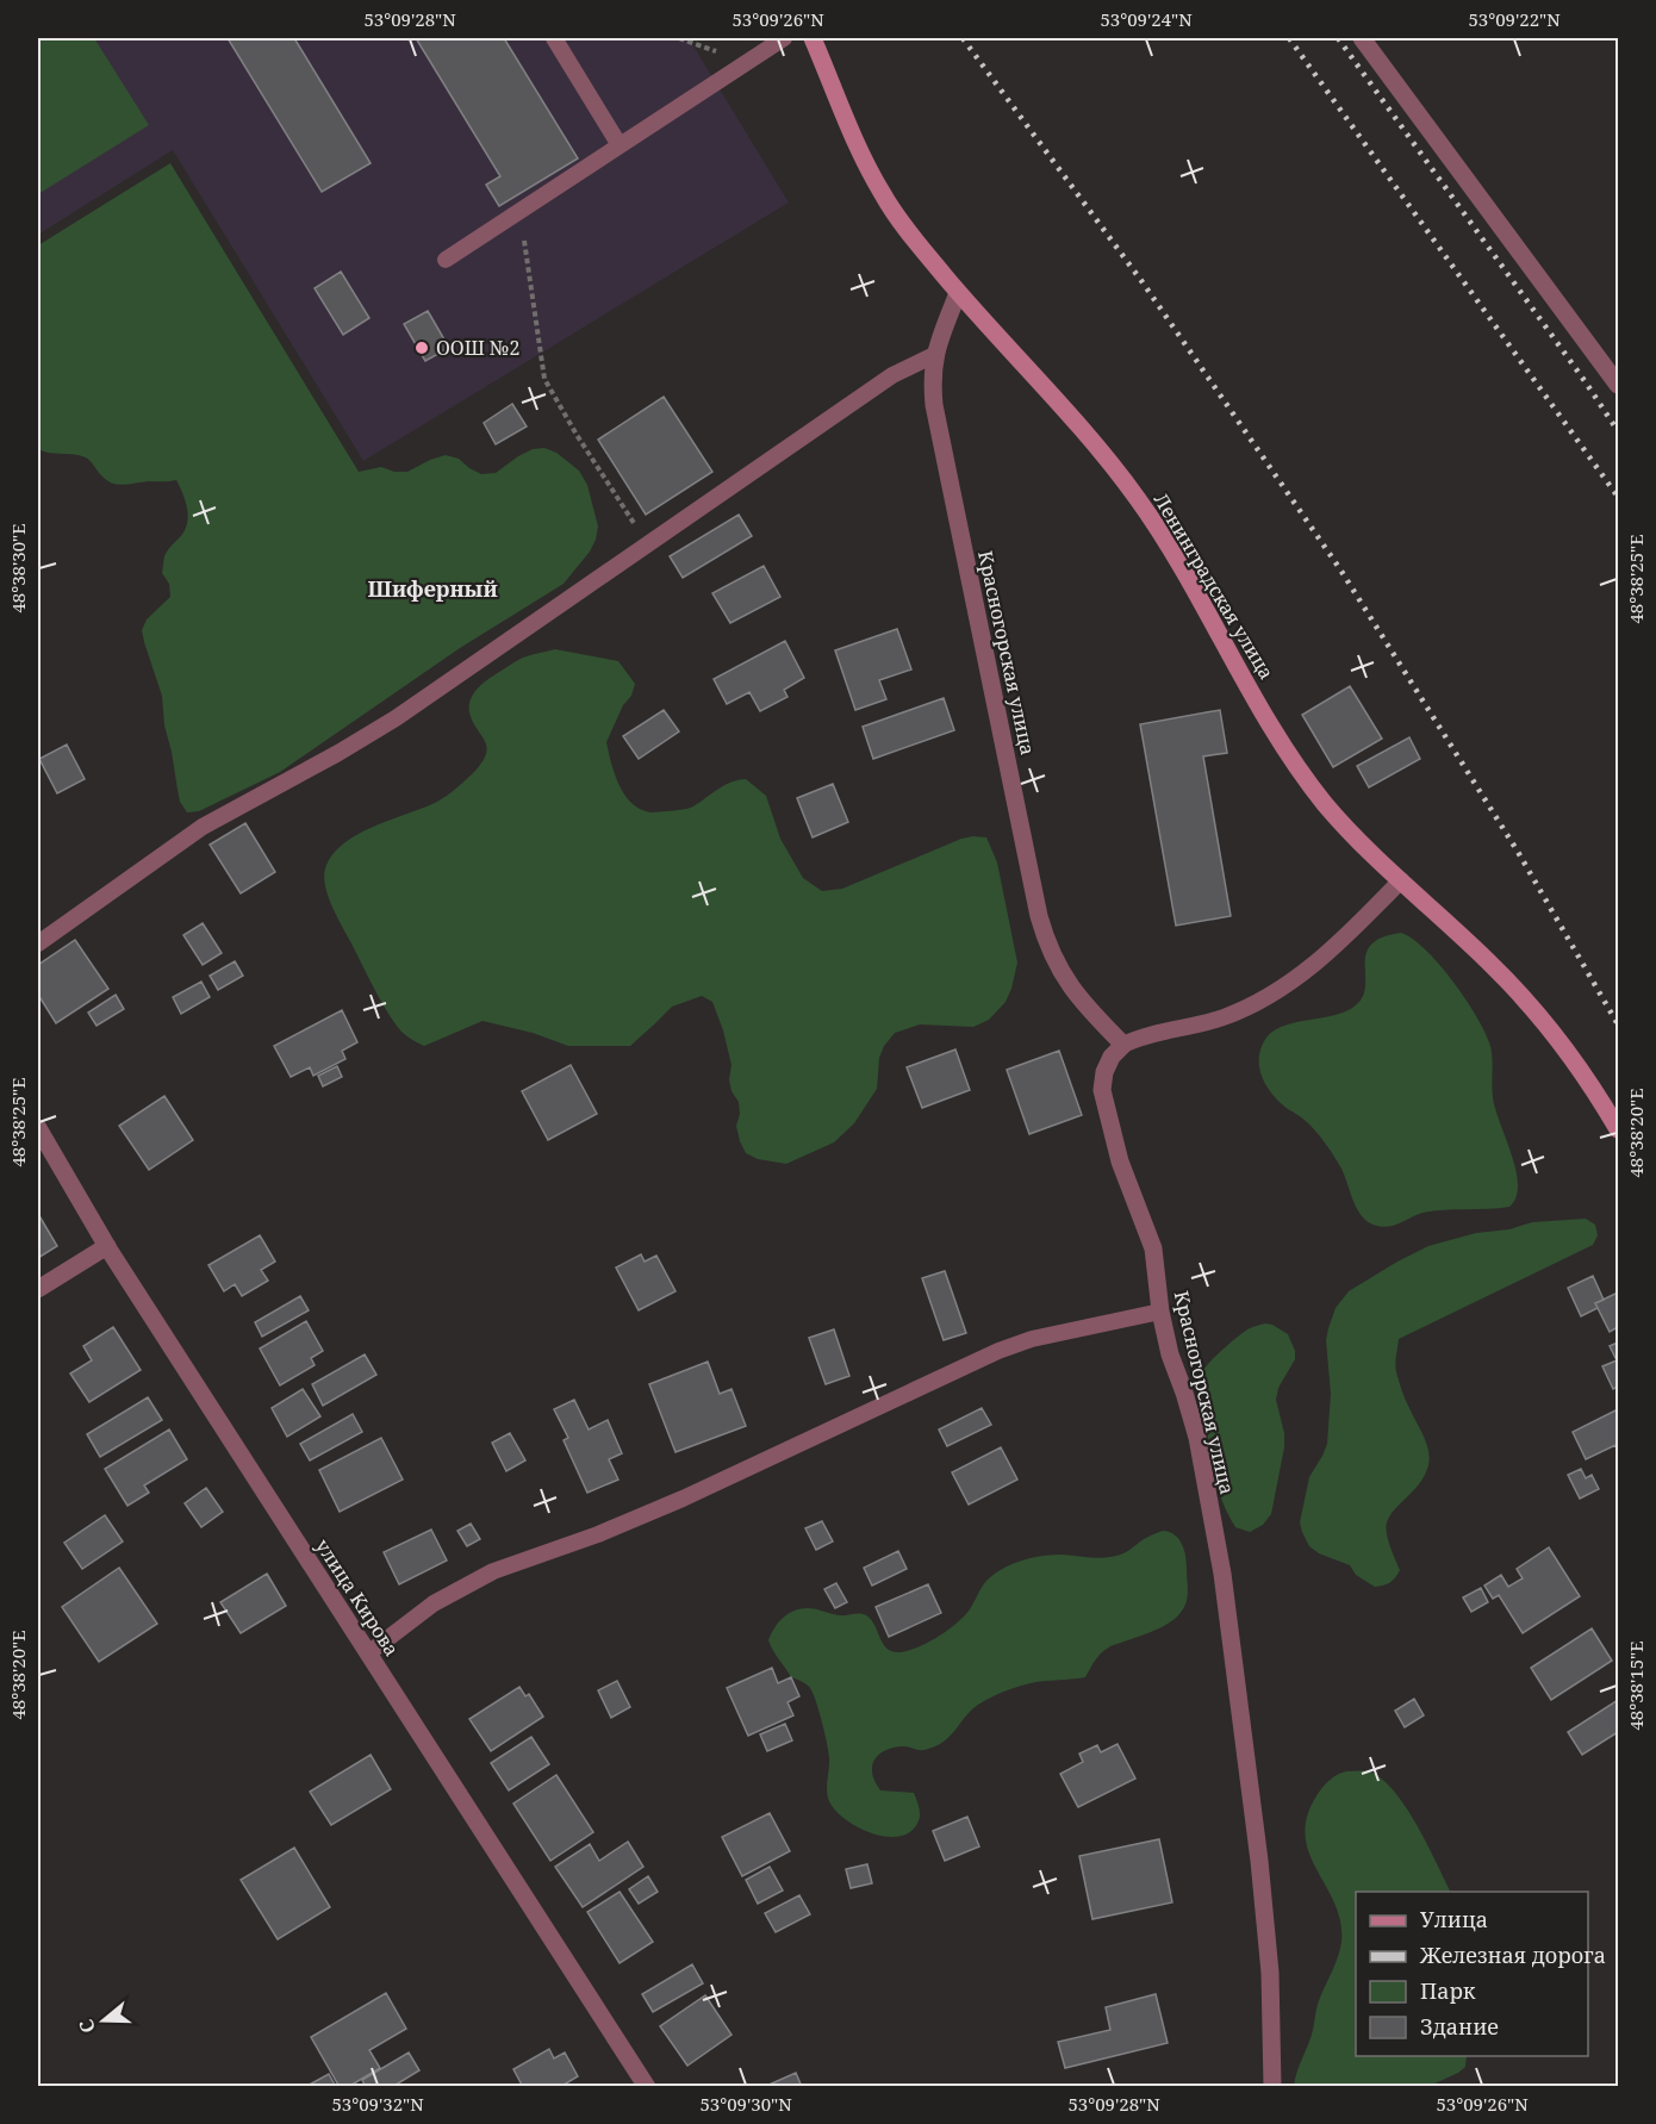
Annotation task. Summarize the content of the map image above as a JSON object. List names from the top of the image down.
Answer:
{
  "streets": {
    "main road": ["Ленинградская улица"],
    "street": ["Красногорская улица", "улица Кирова"]
  },
  "crossings": [
    ["Ленинградская улица", "Красногорская улица"]
  ],
  "districts": ["Шиферный"],
  "places": ["ООШ №2"],
  "legend": [
    "Улица",
    "Железная дорога",
    "Парк",
    "Здание"
  ],
  "north": "left",
  "coordinates": [
    "53°09'28\"N",
    "53°09'26\"N",
    "53°09'24\"N",
    "53°09'22\"N",
    "48°38'30\"E",
    "48°38'25\"E",
    "48°38'20\"E",
    "48°38'15\"E",
    "53°09'32\"N",
    "53°09'30\"N"
  ]
}
